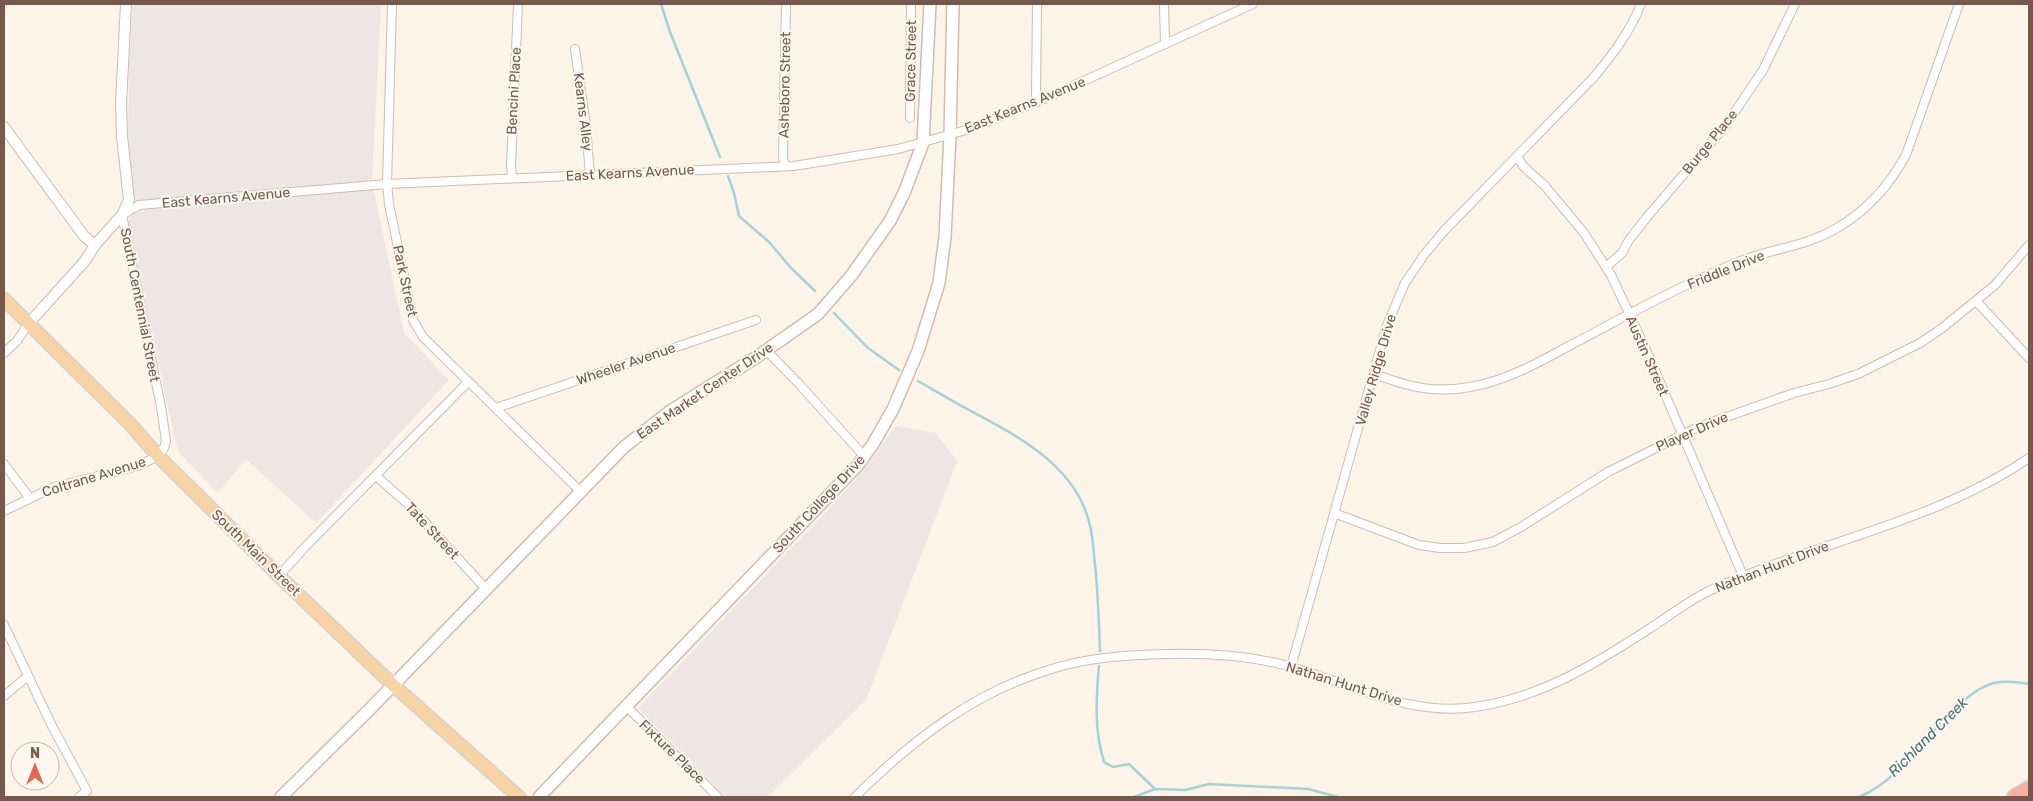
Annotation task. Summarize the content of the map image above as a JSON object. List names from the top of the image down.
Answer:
{
  "streets": {
    "main road": ["East Market Center Drive", "South College Drive", "South Main Street"],
    "street": [
      "Grace Street",
      "Asheboro Street",
      "Bencini Place",
      "East Kearns Avenue",
      "Kearns Alley",
      "Burge Place",
      "Friddle Drive",
      "Park Street",
      "South Centennial Street",
      "Austin Street",
      "Wheeler Avenue",
      "Valley Ridge Drive",
      "Player Drive",
      "Coltrane Avenue",
      "Tate Street",
      "Nathan Hunt Drive",
      "Fixture Place"
    ]
  },
  "crossings": [
    ["Asheboro Street", "East Kearns Avenue"],
    ["Bencini Place", "East Kearns Avenue"],
    ["East Kearns Avenue", "Kearns Alley"],
    ["East Kearns Avenue", "Park Street"],
    ["East Kearns Avenue", "South Centennial Street"],
    ["East Kearns Avenue", "East Market Center Drive"],
    ["East Kearns Avenue", "South College Drive"],
    ["East Kearns Avenue", "South Main Street"],
    ["Burge Place", "Austin Street"],
    ["Friddle Drive", "Austin Street"],
    ["Friddle Drive", "Valley Ridge Drive"],
    ["Park Street", "Wheeler Avenue"],
    ["Park Street", "East Market Center Drive"],
    ["South Centennial Street", "Coltrane Avenue"],
    ["South Centennial Street", "South Main Street"],
    ["Austin Street", "Valley Ridge Drive"],
    ["Austin Street", "Player Drive"],
    ["Austin Street", "Nathan Hunt Drive"],
    ["Valley Ridge Drive", "Player Drive"],
    ["Valley Ridge Drive", "Nathan Hunt Drive"],
    ["East Market Center Drive", "Tate Street"],
    ["East Market Center Drive", "South Main Street"],
    ["Coltrane Avenue", "South Main Street"],
    ["South College Drive", "Fixture Place"]
  ],
  "water": ["Richland Creek"],
  "north": "top"
}
